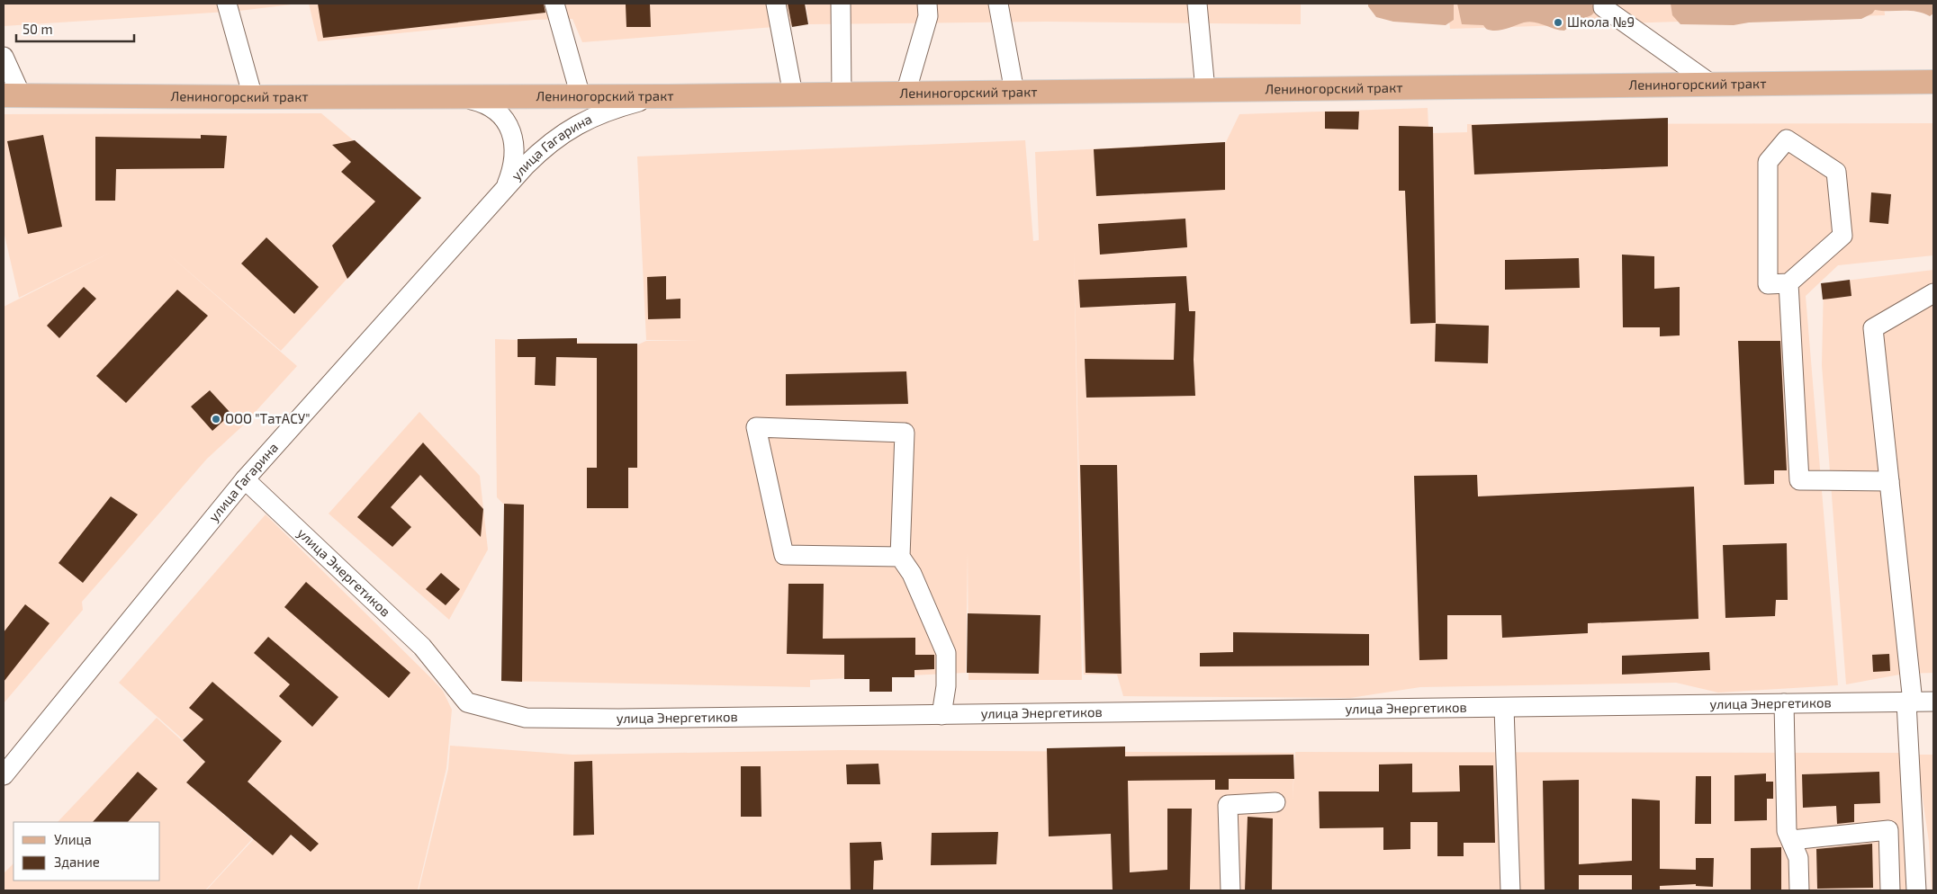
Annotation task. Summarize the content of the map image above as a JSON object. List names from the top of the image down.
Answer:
{
  "streets": {
    "main road": ["Лениногорский тракт"],
    "street": ["улица Гагарина", "улица Энергетиков"]
  },
  "crossings": [
    ["Лениногорский тракт", "улица Гагарина"],
    ["улица Гагарина", "улица Энергетиков"]
  ],
  "places": ["Школа №9", "ООО \"ТатАСУ\""],
  "legend": ["Улица", "Здание"],
  "scale_bar": "50 m"
}
